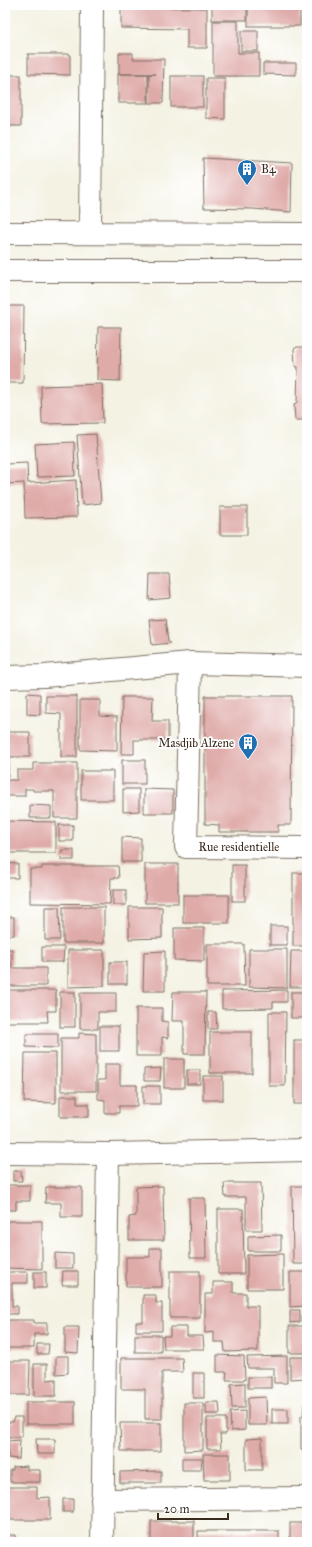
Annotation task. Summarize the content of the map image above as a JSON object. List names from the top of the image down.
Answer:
{
  "streets": {
    "street": ["Rue residentielle"]
  },
  "places": {
    "building": ["B4", "Masdjib Alzene"]
  },
  "scale_bar": "20 m"
}
